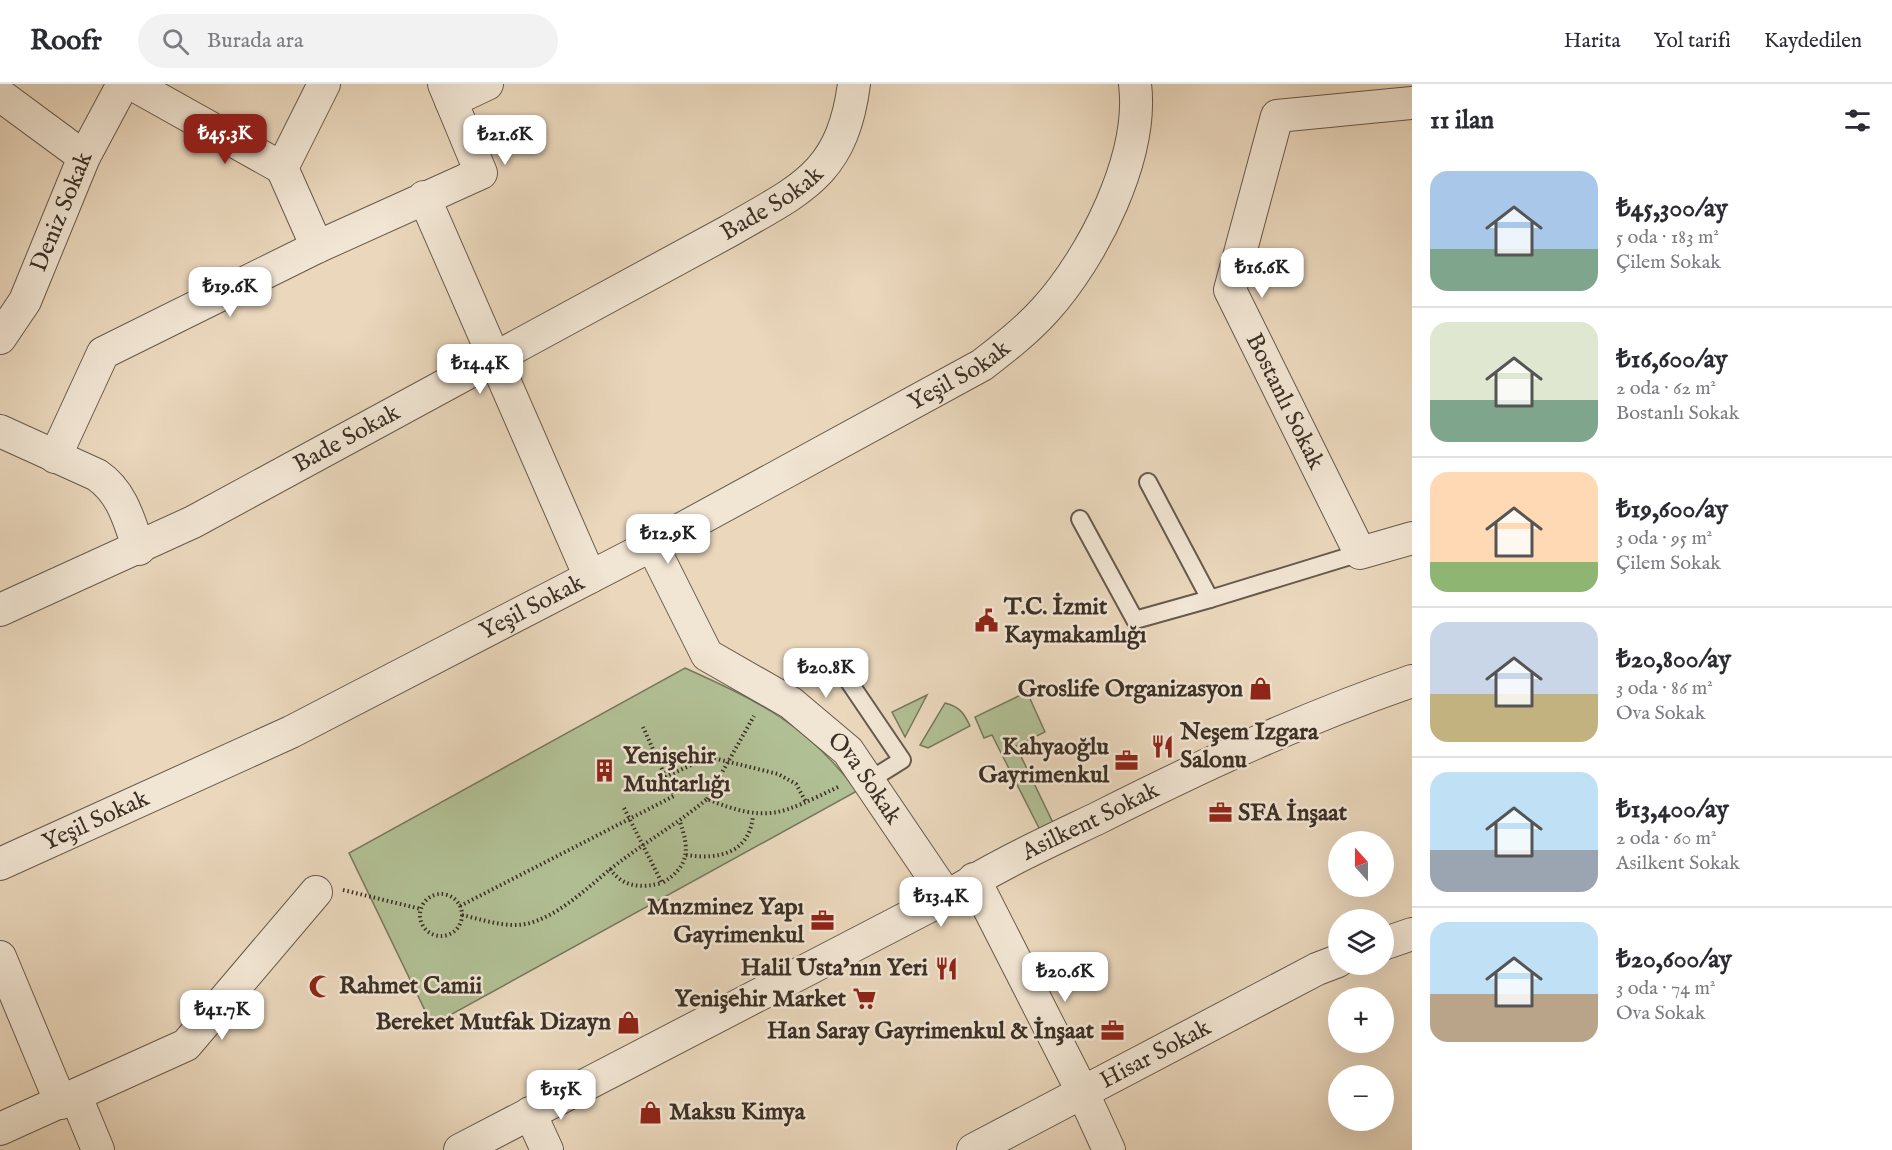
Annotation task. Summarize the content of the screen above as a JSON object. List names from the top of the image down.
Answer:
{
  "streets": {
    "street": [
      "Bade Sokak",
      "Deniz Sokak",
      "Yeşil Sokak",
      "Bostanlı Sokak",
      "Ova Sokak",
      "Asilkent Sokak",
      "Hisar Sokak"
    ]
  },
  "crossings": [
    ["Yeşil Sokak", "Ova Sokak"],
    ["Ova Sokak", "Asilkent Sokak"]
  ],
  "places": {
    "public building": ["T.C. İzmit Kaymakamlığı"],
    "shop": ["Groslife Organizasyon", "Bereket Mutfak Dizayn", "Maksu Kimya"],
    "restaurant": ["Neşem Izgara Salonu", "Halil Usta'nın Yeri"],
    "office": [
      "Kahyaoğlu Gayrimenkul",
      "SFA İnşaat",
      "Mnzminez Yapı Gayrimenkul",
      "Han Saray Gayrimenkul & İnşaat"
    ],
    "building": ["Yenişehir Muhtarlığı"],
    "mosque": ["Rahmet Camii"],
    "supermarket": ["Yenişehir Market"]
  },
  "north": "top",
  "page": {
    "header": "Roofr",
    "search": "Burada ara",
    "nav": ["Harita", "Yol tarifi", "Kaydedilen"],
    "heading": "11 ilan",
    "price": [
      "₺45.3K",
      "₺21.6K",
      "₺16.6K",
      "₺19.6K",
      "₺14.4K",
      "₺12.9K",
      "₺20.8K",
      "₺13.4K",
      "₺20.6K",
      "₺41.7K",
      "₺15K"
    ],
    "list": [
      {
        "name": "₺45,300/ay",
        "note": "5 oda · 183 m² · Çilem Sokak"
      },
      {
        "name": "₺16,600/ay",
        "note": "2 oda · 62 m² · Bostanlı Sokak"
      },
      {
        "name": "₺19,600/ay",
        "note": "3 oda · 95 m² · Çilem Sokak"
      },
      {
        "name": "₺20,800/ay",
        "note": "3 oda · 86 m² · Ova Sokak"
      },
      {
        "name": "₺13,400/ay",
        "note": "2 oda · 60 m² · Asilkent Sokak"
      },
      {
        "name": "₺20,600/ay",
        "note": "3 oda · 74 m² · Ova Sokak"
      }
    ],
    "map_buttons": ["+", "−"]
  }
}
